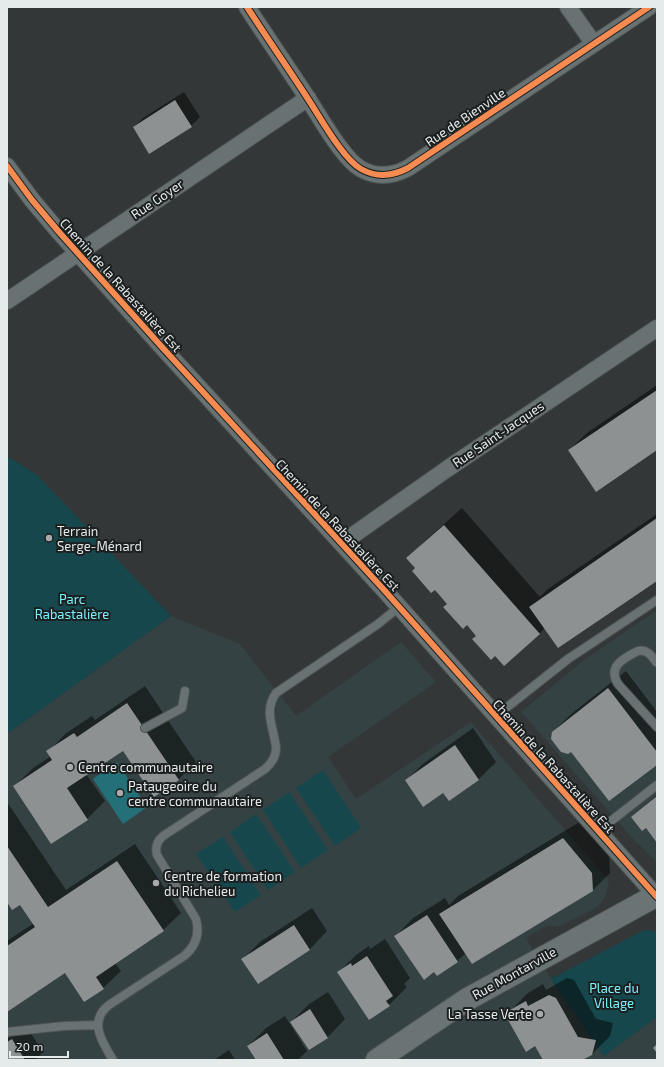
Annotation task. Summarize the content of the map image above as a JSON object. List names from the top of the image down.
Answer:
{
  "streets": {
    "street": [
      "Rue de Bienville",
      "Rue Goyer",
      "Chemin de la Rabastalière Est",
      "Rue Saint-Jacques",
      "Rue Montarville"
    ]
  },
  "crossings": [
    ["Rue de Bienville", "Rue Goyer"],
    ["Rue Goyer", "Chemin de la Rabastalière Est"],
    ["Chemin de la Rabastalière Est", "Rue Saint-Jacques"],
    ["Chemin de la Rabastalière Est", "Rue Montarville"]
  ],
  "parks": ["Parc Rabastalière", "Place du Village"],
  "places": [
    "Terrain Serge-Ménard",
    "Centre communautaire",
    "Pataugeoire du centre communautaire",
    "Centre de formation du Richelieu",
    "La Tasse Verte"
  ],
  "scale_bar": "20 m"
}
